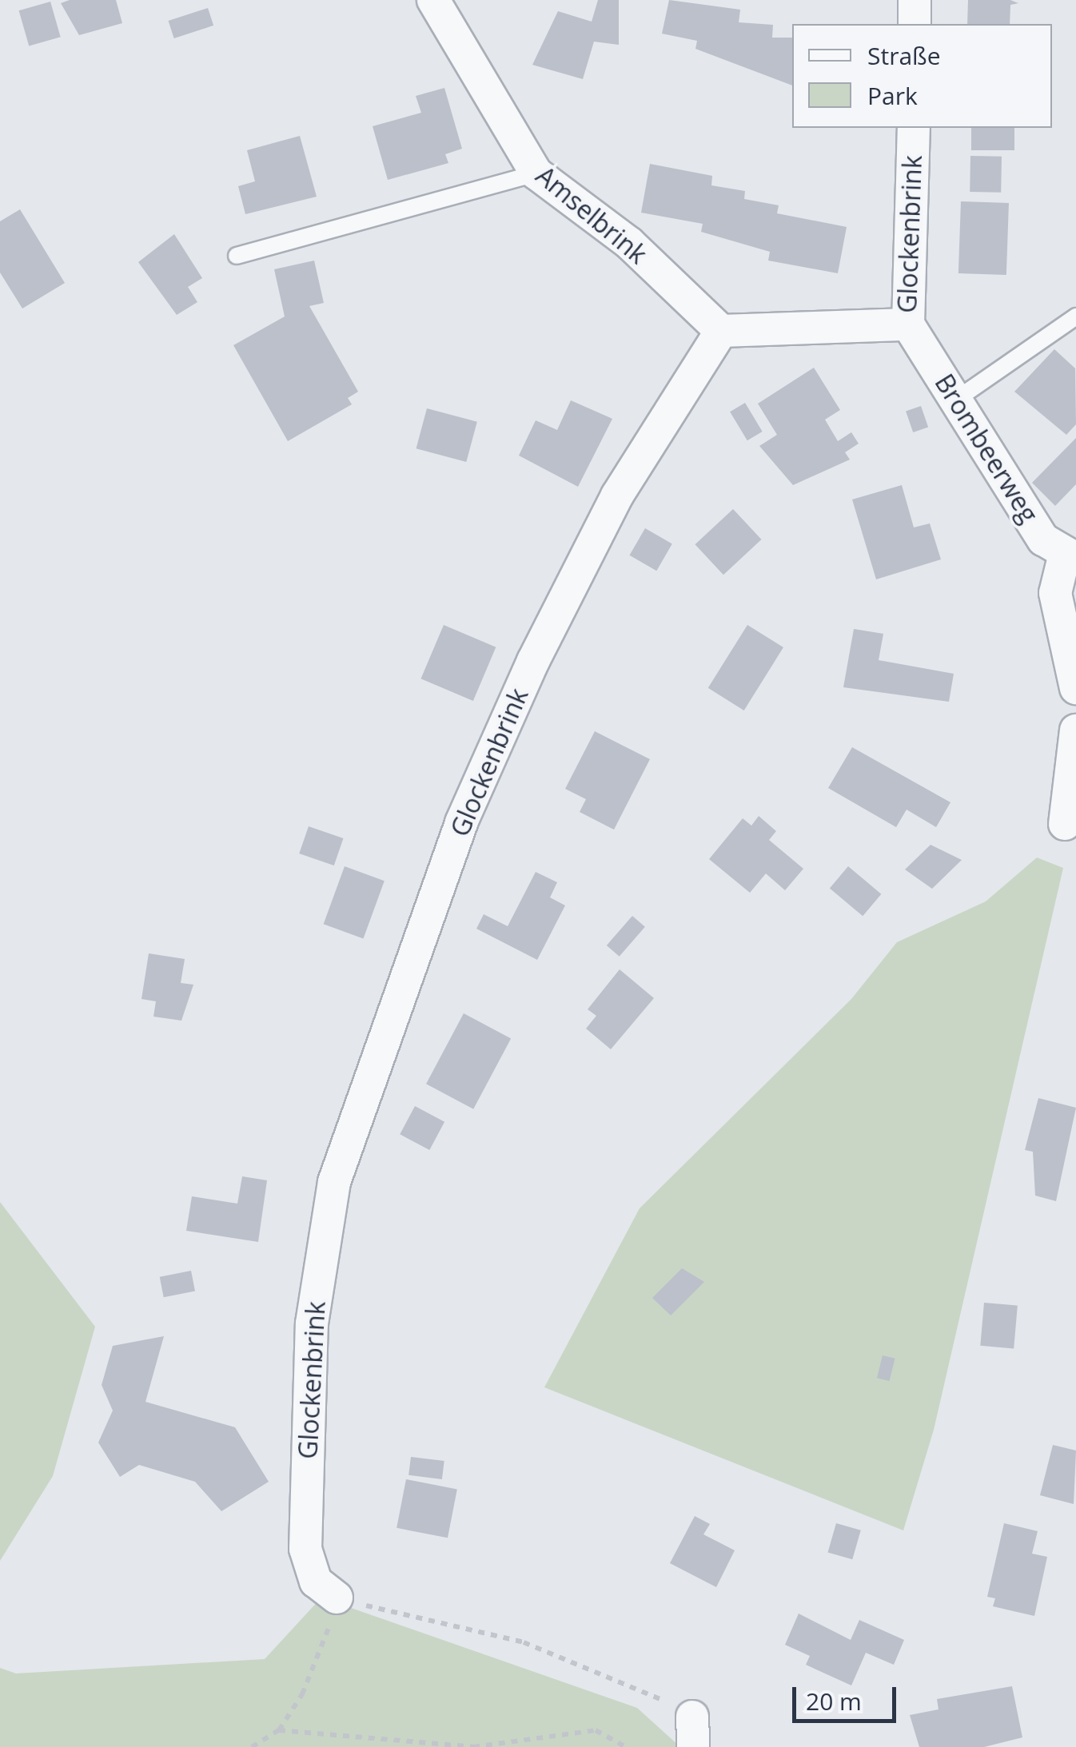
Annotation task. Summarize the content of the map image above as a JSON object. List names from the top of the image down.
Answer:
{
  "streets": {
    "street": ["Amselbrink", "Glockenbrink", "Brombeerweg"]
  },
  "crossings": [
    ["Amselbrink", "Glockenbrink"],
    ["Glockenbrink", "Brombeerweg"]
  ],
  "legend": ["Straße", "Park"],
  "scale_bar": "20 m"
}
